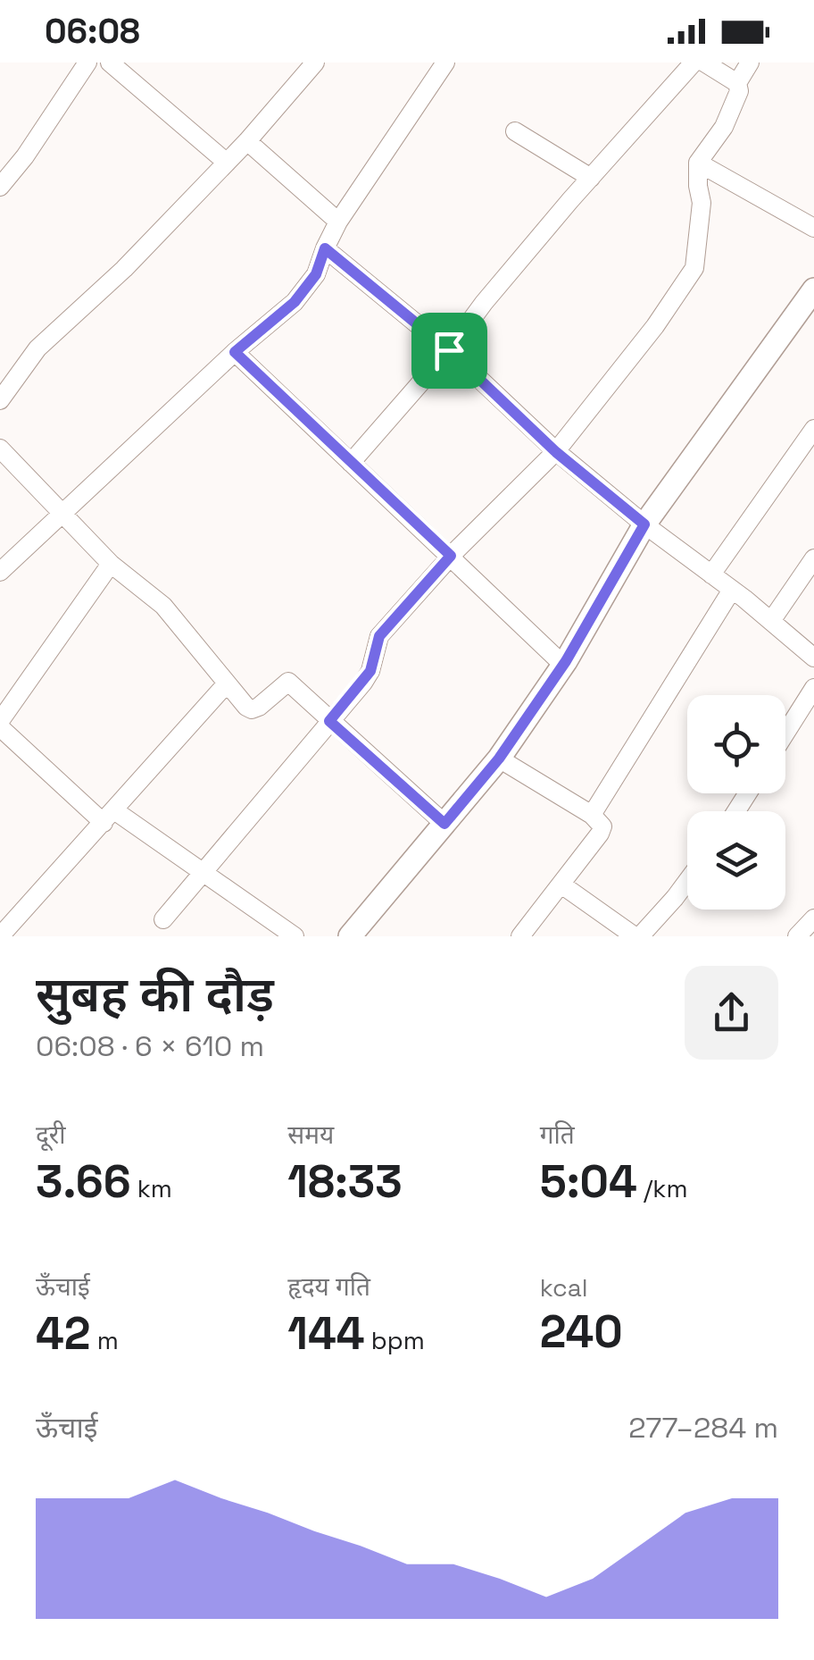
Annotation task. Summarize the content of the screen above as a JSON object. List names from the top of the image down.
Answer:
{
  "page": {
    "status": "06:08",
    "heading": ["सुबह की दौड़", "06:08 · 6 × 610 m"],
    "stats": [
      ["दूरी", "3.66 km"],
      ["समय", "18:33"],
      ["गति", "5:04 /km"],
      ["ऊँचाई", "42 m"],
      ["हृदय गति", "144 bpm"],
      ["kcal", "240"]
    ],
    "chart": ["ऊँचाई", "277–284 m"]
  }
}
